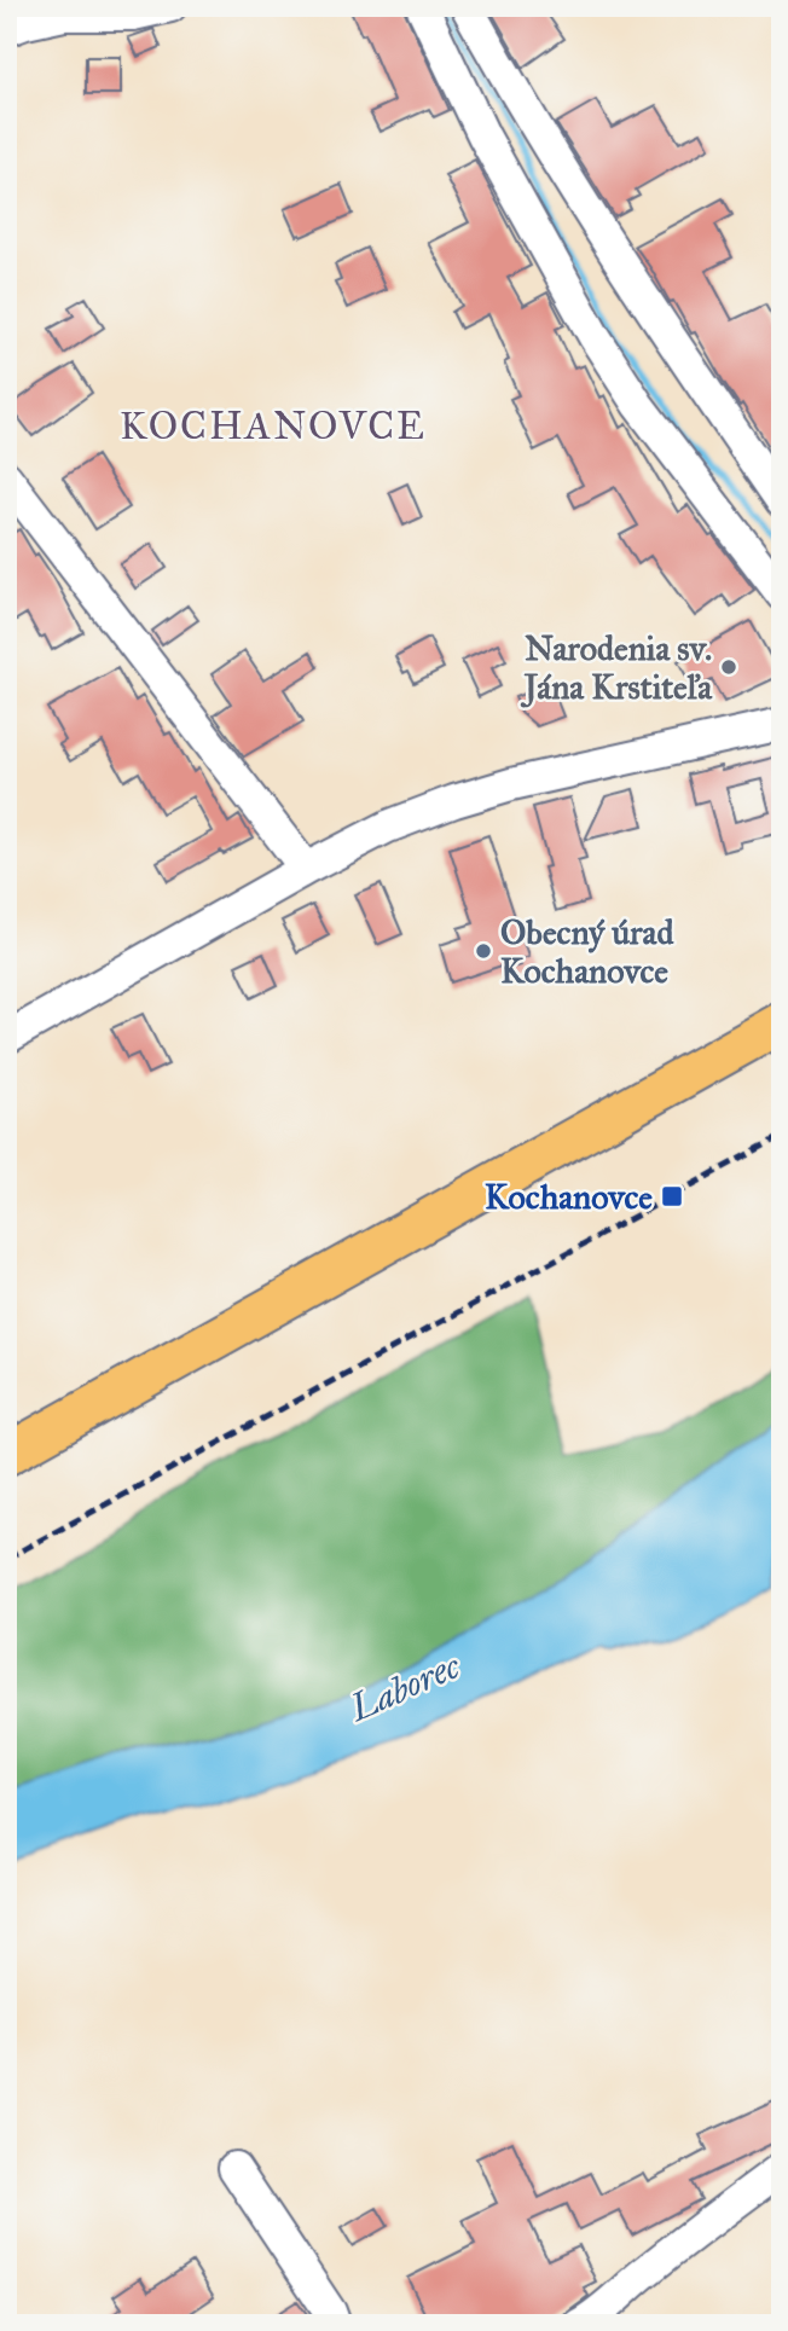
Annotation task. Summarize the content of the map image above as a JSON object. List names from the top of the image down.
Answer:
{
  "districts": ["KOCHANOVCE"],
  "water": ["Laborec"],
  "places": {
    "other": ["Narodenia sv. Jána Krstiteľa", "Obecný úrad Kochanovce"],
    "transit": ["Kochanovce"]
  }
}
